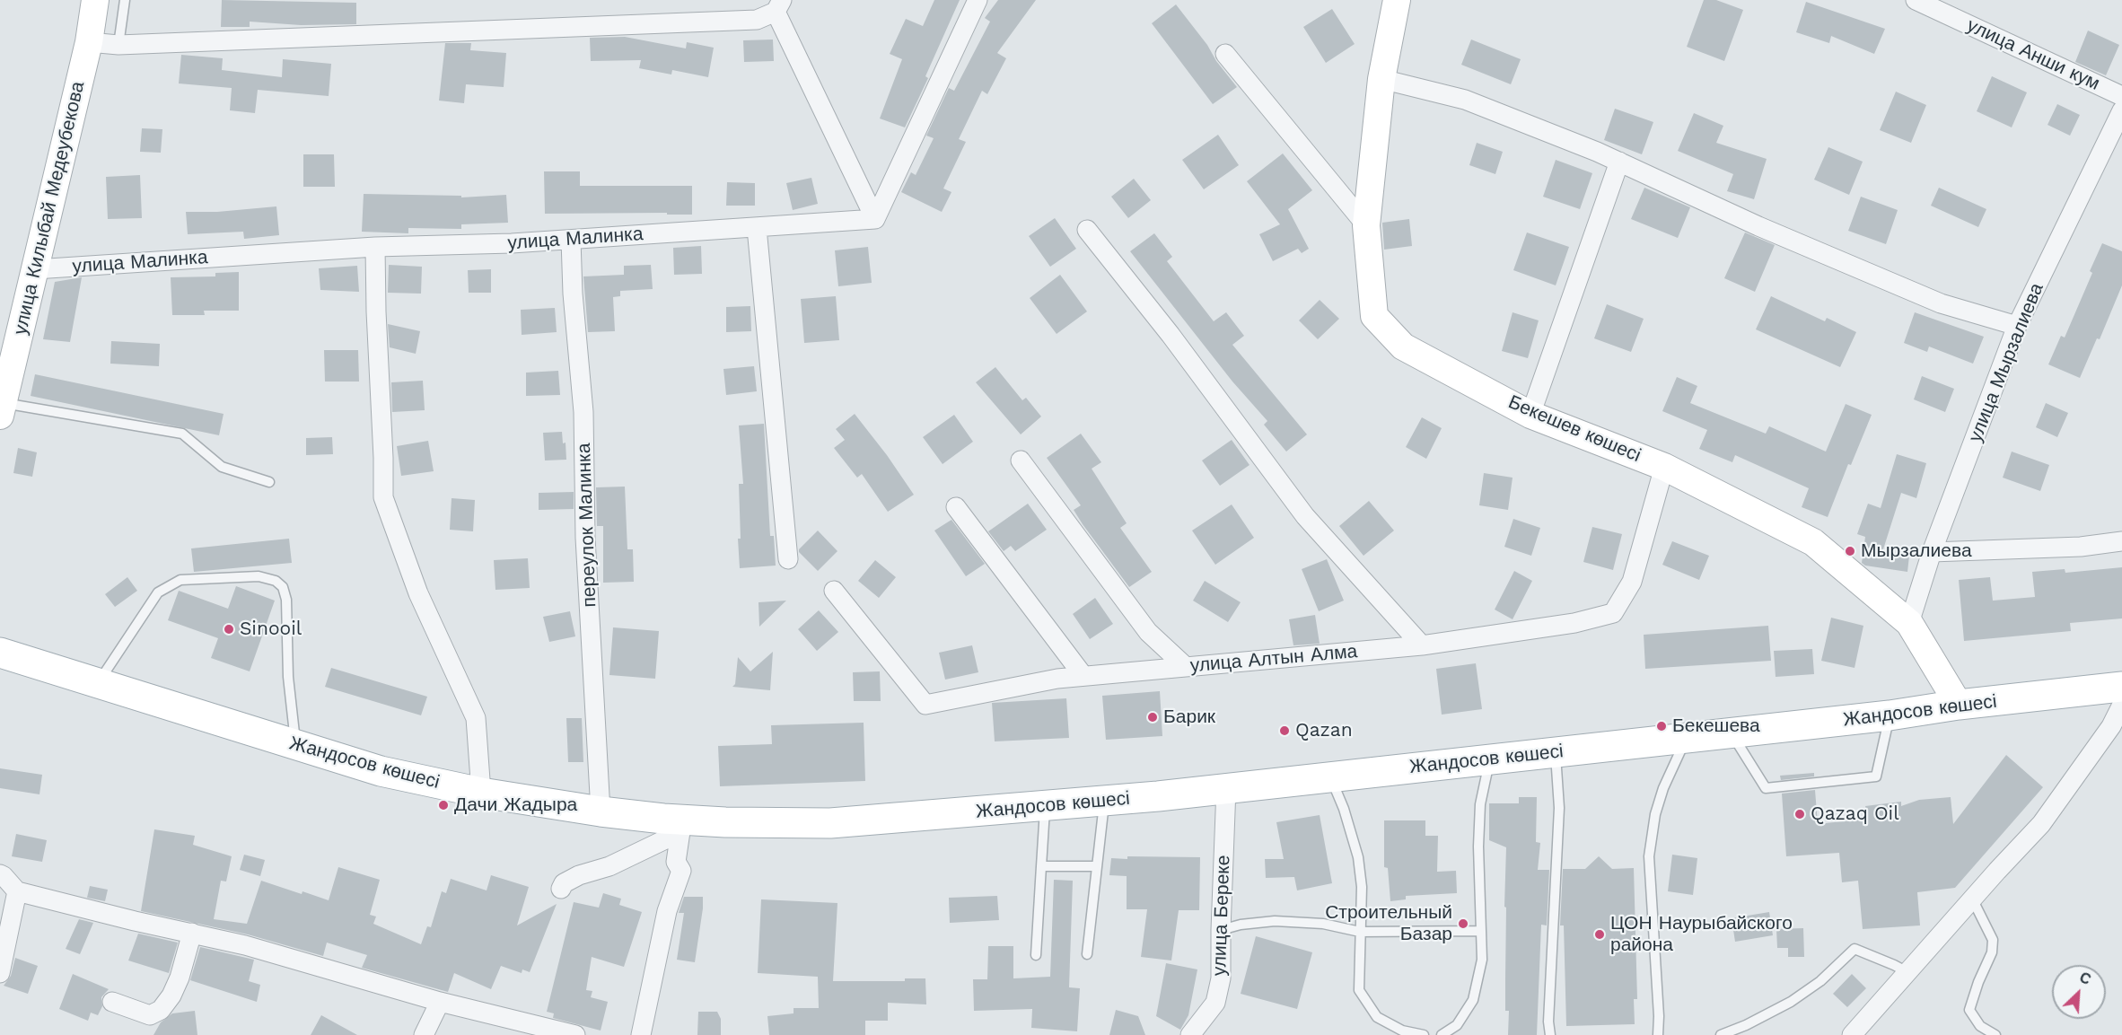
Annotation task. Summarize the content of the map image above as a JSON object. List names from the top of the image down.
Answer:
{
  "streets": {
    "main road": ["улица Килыбай Медеубекова", "Бекешев көшесі", "Жандосов көшесі"],
    "street": [
      "улица Анши кум",
      "улица Малинка",
      "улица Мырзалиева",
      "переулок Малинка",
      "улица Алтын Алма",
      "улица Береке"
    ]
  },
  "crossings": [
    ["улица Килыбай Медеубекова", "улица Малинка"],
    ["улица Малинка", "переулок Малинка"],
    ["улица Мырзалиева", "Бекешев көшесі"],
    ["Бекешев көшесі", "улица Алтын Алма"],
    ["Бекешев көшесі", "Жандосов көшесі"],
    ["переулок Малинка", "Жандосов көшесі"],
    ["Жандосов көшесі", "улица Береке"]
  ],
  "places": [
    "Мырзалиева",
    "Sinooil",
    "Барик",
    "Бекешева",
    "Qazan",
    "Дачи Жадыра",
    "Qazaq Oil",
    "Строительный Базар",
    "ЦОН Наурыбайского района"
  ],
  "north": "top right"
}
